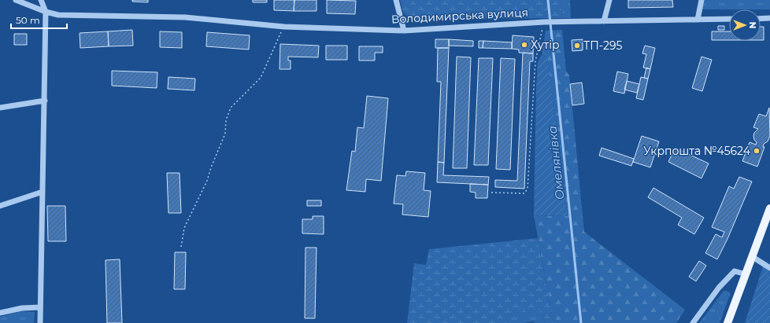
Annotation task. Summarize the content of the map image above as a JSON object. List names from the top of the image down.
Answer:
{
  "streets": {
    "street": ["Володимирська вулиця"]
  },
  "water": ["Омелянівка"],
  "places": ["Хутір", "ТП-295", "Укрпошта №45624"],
  "scale_bar": "50 m",
  "north": "right"
}
